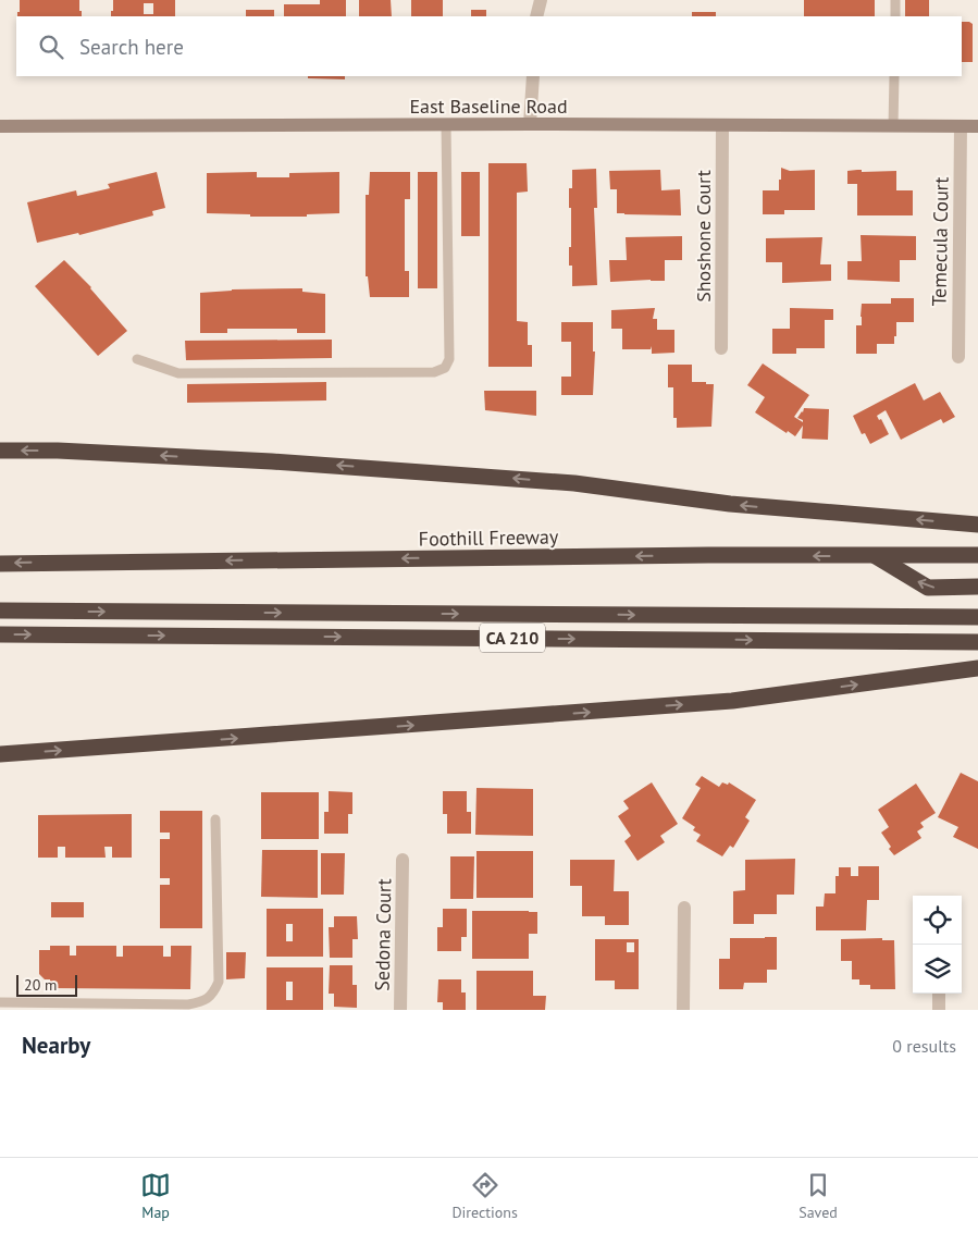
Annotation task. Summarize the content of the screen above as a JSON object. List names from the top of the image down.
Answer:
{
  "streets": {
    "highway": ["Foothill Freeway", "CA 210"],
    "main road": ["East Baseline Road"],
    "street": ["Shoshone Court", "Temecula Court", "Sedona Court"]
  },
  "crossings": [
    ["East Baseline Road", "Shoshone Court"],
    ["East Baseline Road", "Temecula Court"]
  ],
  "scale_bar": "20 m",
  "page": {
    "search": "Search here",
    "scale": "20 m",
    "heading": ["Nearby", "0 results"],
    "nav": ["Map", "Directions", "Saved"]
  }
}
